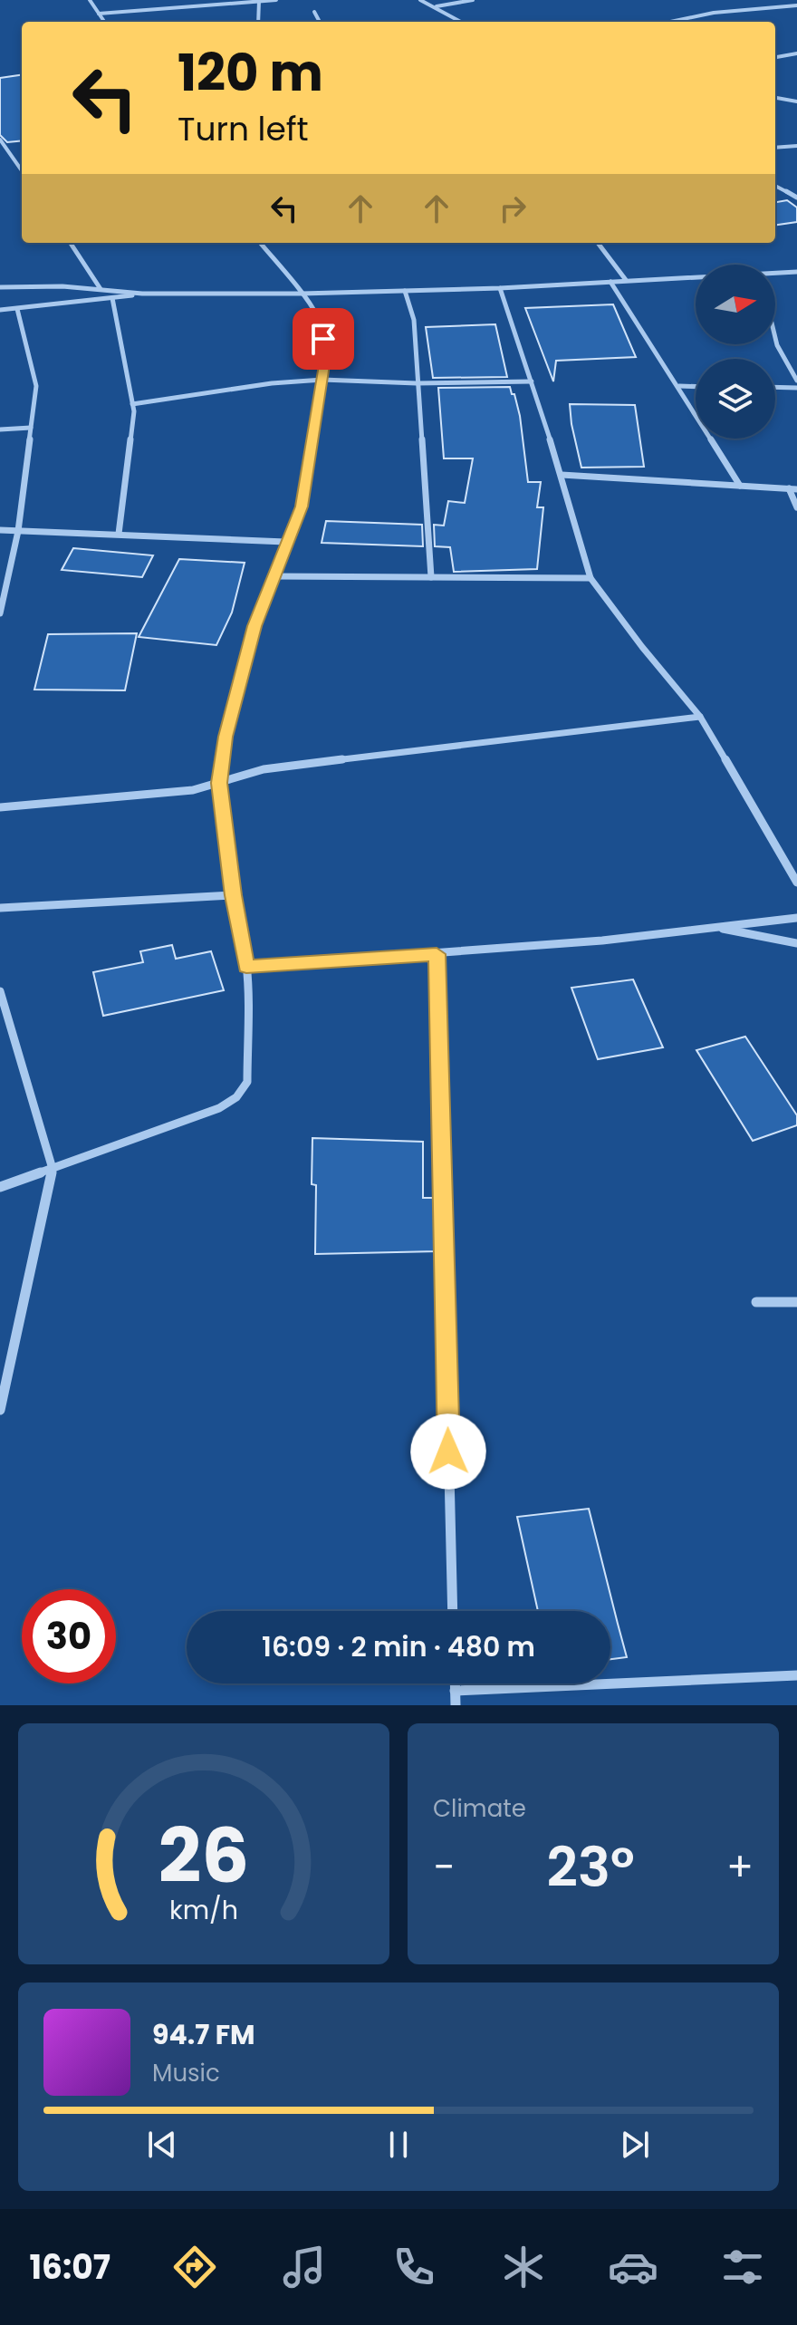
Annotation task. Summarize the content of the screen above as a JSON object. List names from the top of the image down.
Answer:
{
  "north": "right",
  "page": {
    "turn": ["120 m", "Turn left"],
    "limit": "30",
    "trip": "16:09 · 2 min · 480 m",
    "tile": "Climate",
    "heat": ["−", "23°", "+"],
    "song": ["94.7 FM", "Music"],
    "tabs": "16:07",
    "gauge": ["26", "km/h"]
  }
}
